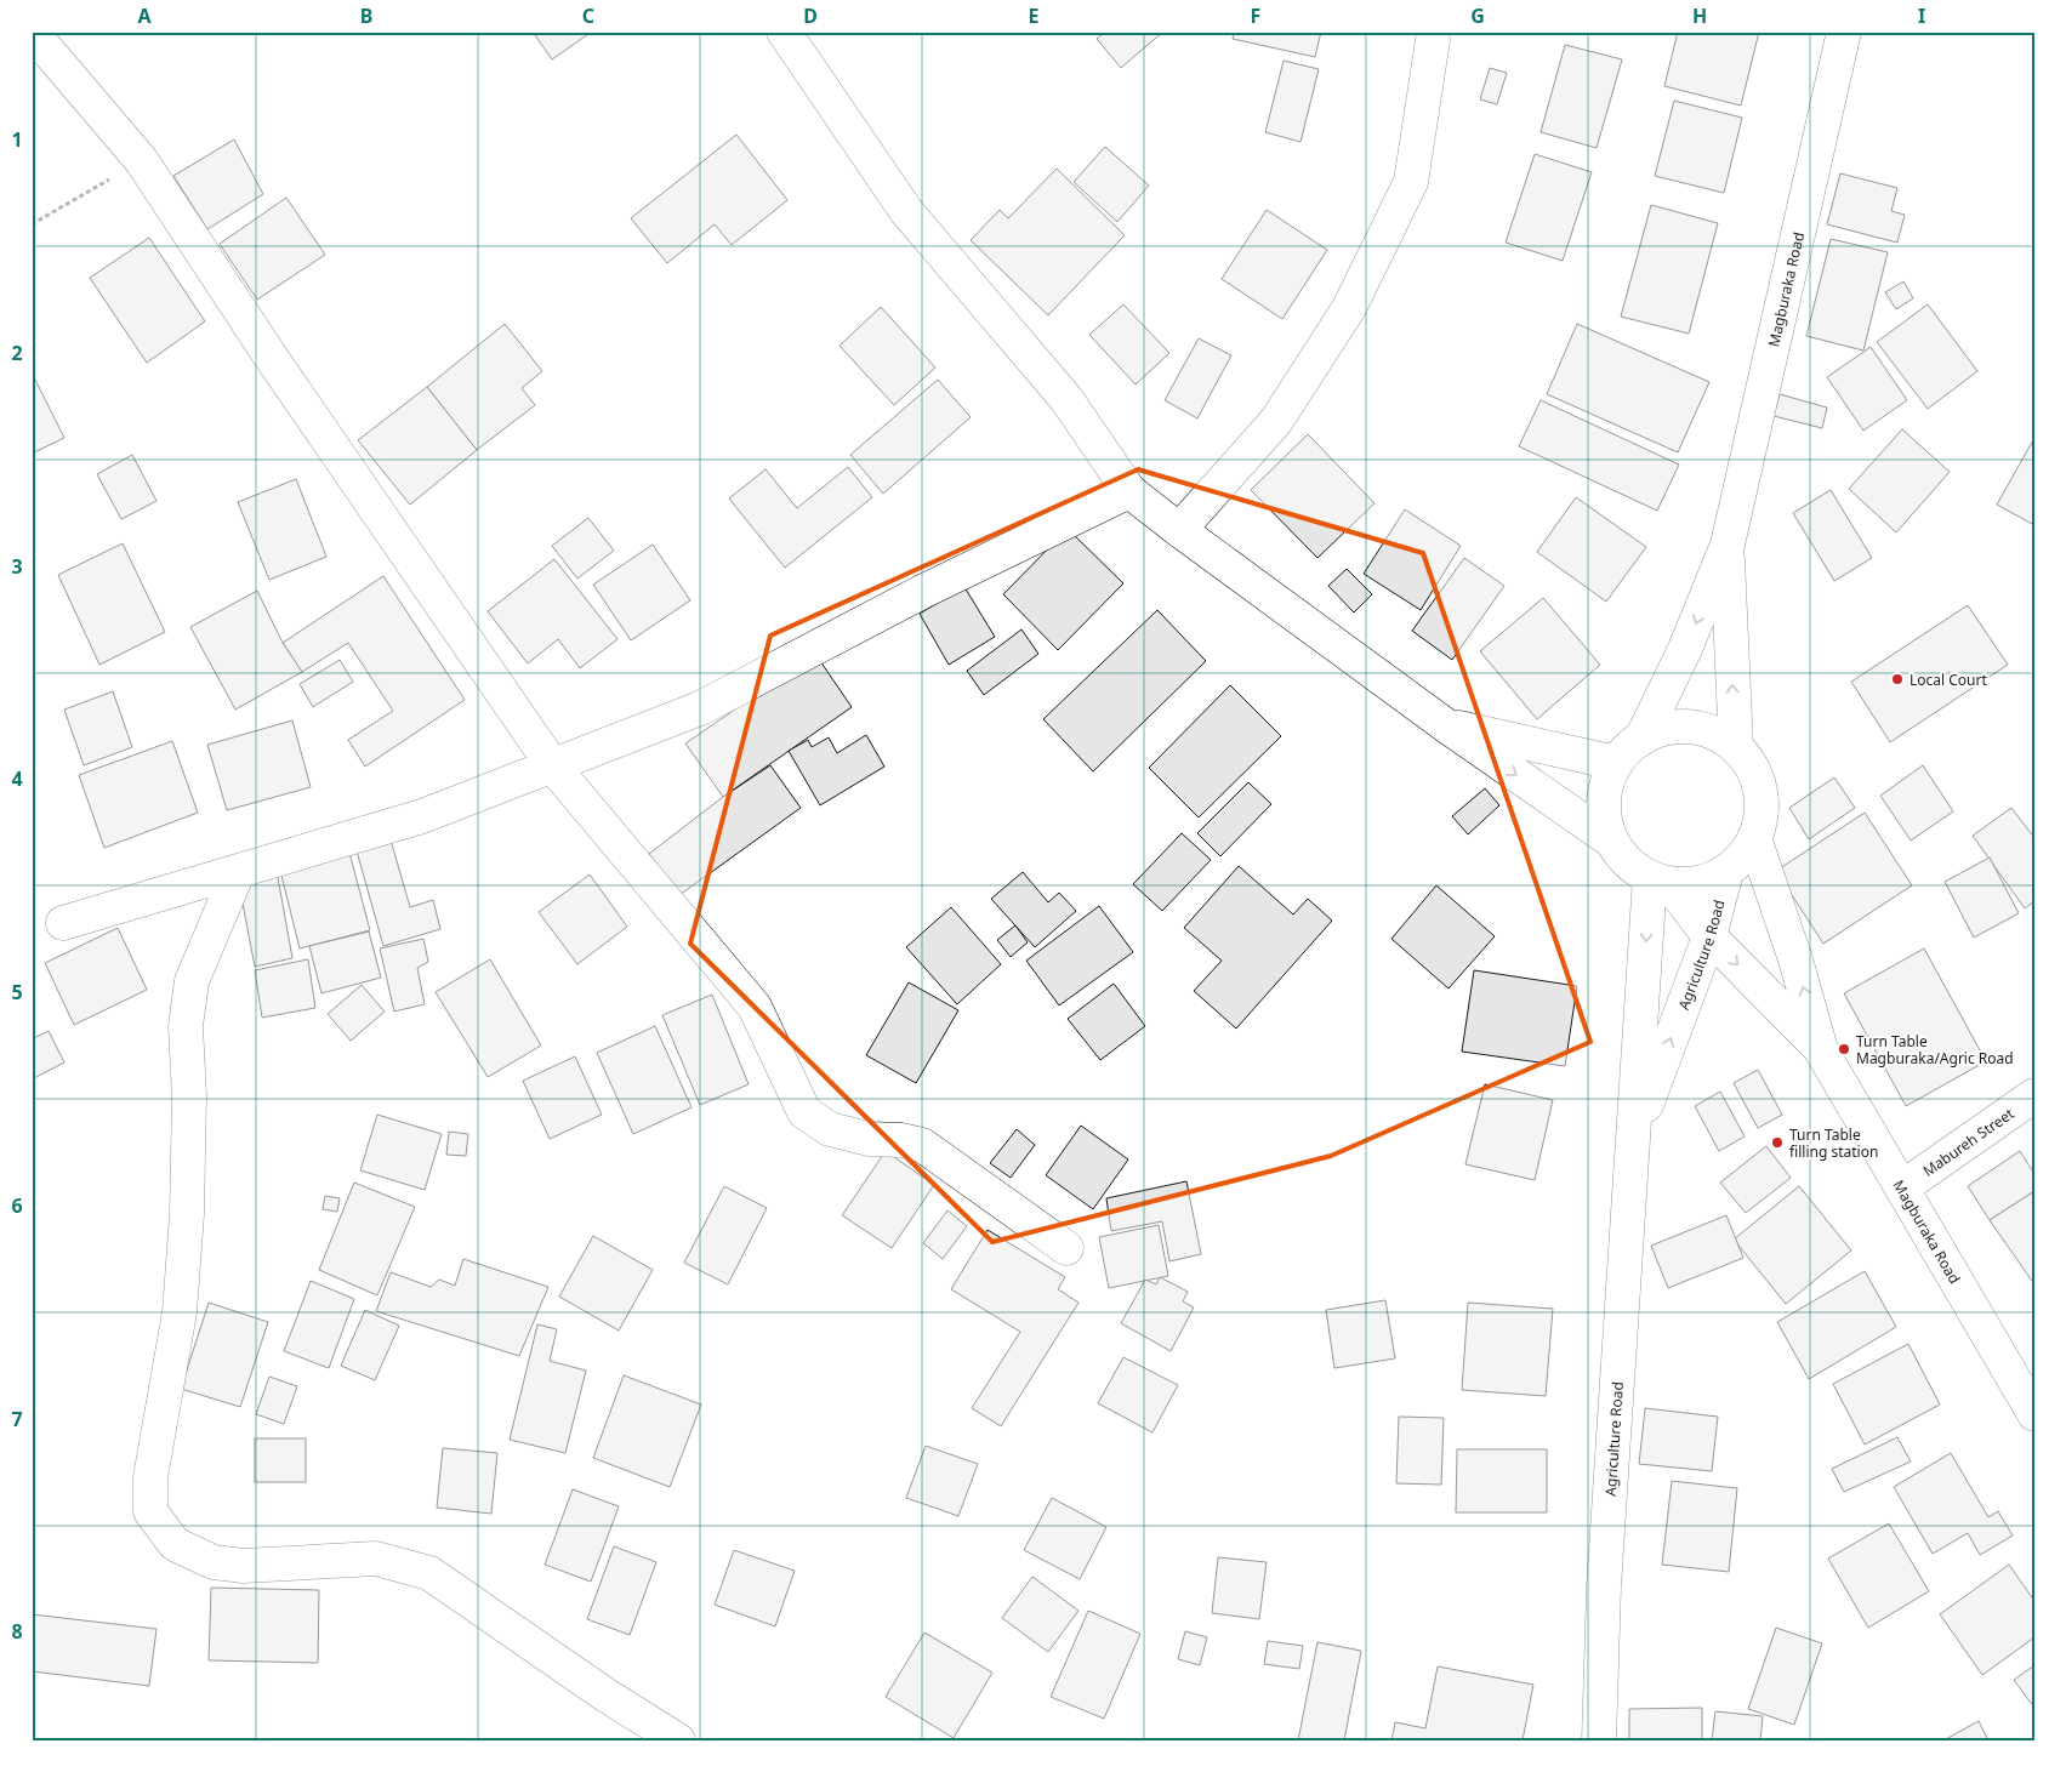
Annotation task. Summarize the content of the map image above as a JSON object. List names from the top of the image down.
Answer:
{
  "streets": {
    "street": ["Magburaka Road", "Agriculture Road", "Mabureh Street"]
  },
  "crossings": [
    ["Magburaka Road", "Agriculture Road"],
    ["Magburaka Road", "Mabureh Street"]
  ],
  "places": ["Local Court", "Turn Table Magburaka/Agric Road", "Turn Table filling station"],
  "grid": {
    "columns": [
      "A",
      "B",
      "C",
      "D",
      "E",
      "F",
      "G",
      "H",
      "I"
    ],
    "rows": [
      "1",
      "2",
      "3",
      "4",
      "5",
      "6",
      "7",
      "8"
    ]
  }
}
